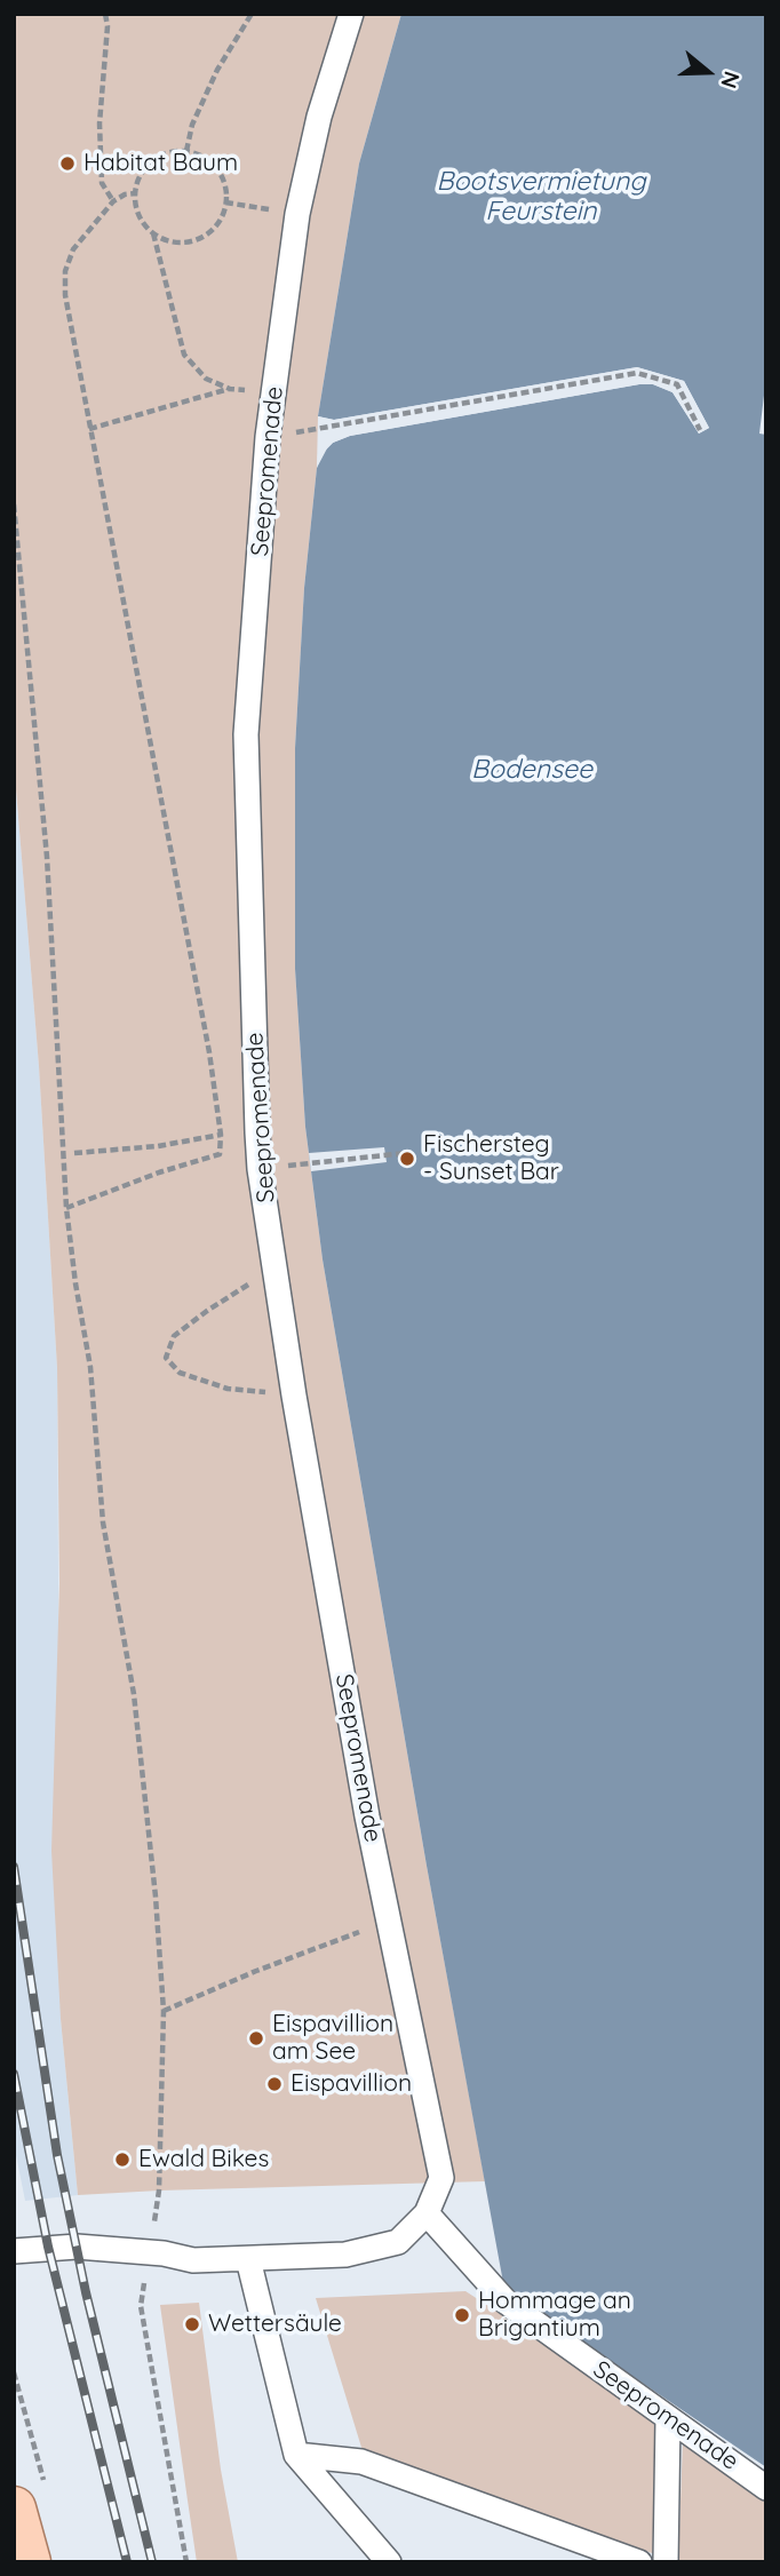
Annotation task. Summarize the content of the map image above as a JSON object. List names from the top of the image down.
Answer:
{
  "streets": {
    "street": ["Seepromenade"]
  },
  "water": ["Bootsvermietung Feurstein", "Bodensee"],
  "places": [
    "Habitat Baum",
    "Fischersteg - Sunset Bar",
    "Eispavillion am See",
    "Eispavillion",
    "Ewald Bikes",
    "Hommage an Brigantium",
    "Wettersäule"
  ],
  "north": "right"
}
